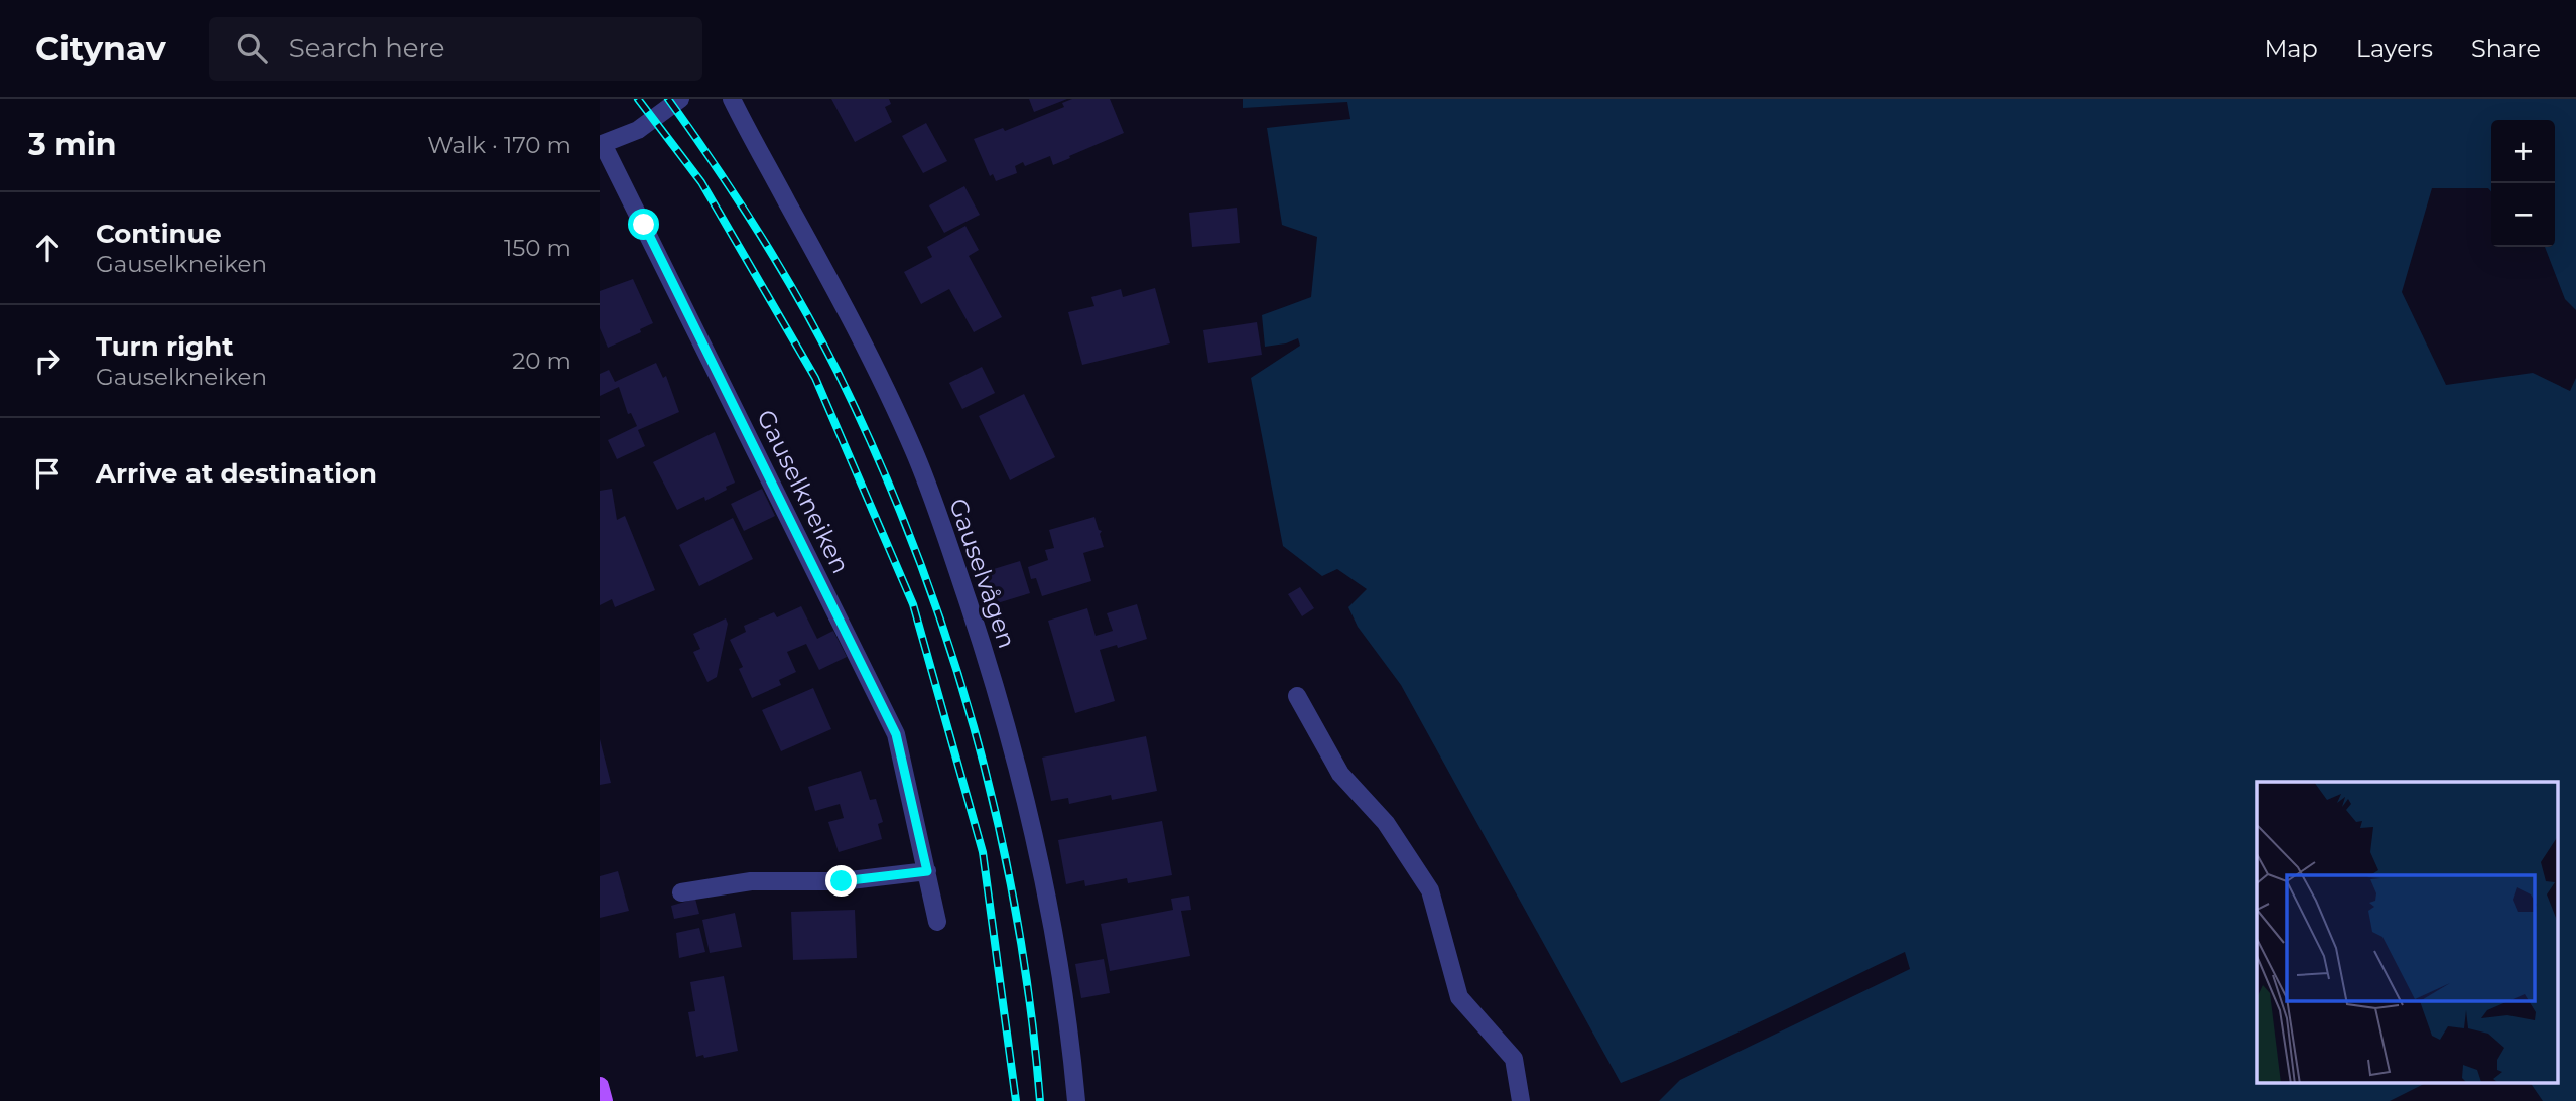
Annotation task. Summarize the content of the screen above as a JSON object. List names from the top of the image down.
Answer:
{
  "streets": {
    "street": ["Gauselkneiken", "Gauselvågen"]
  },
  "page": {
    "header": "Citynav",
    "search": "Search here",
    "nav": ["Map", "Layers", "Share"],
    "heading": ["3 min", "Walk · 170 m"],
    "map_buttons": ["+", "−"],
    "list": [
      ["Continue", "Gauselkneiken", "150 m"],
      ["Turn right", "Gauselkneiken", "20 m"],
      "Arrive at destination"
    ]
  }
}
